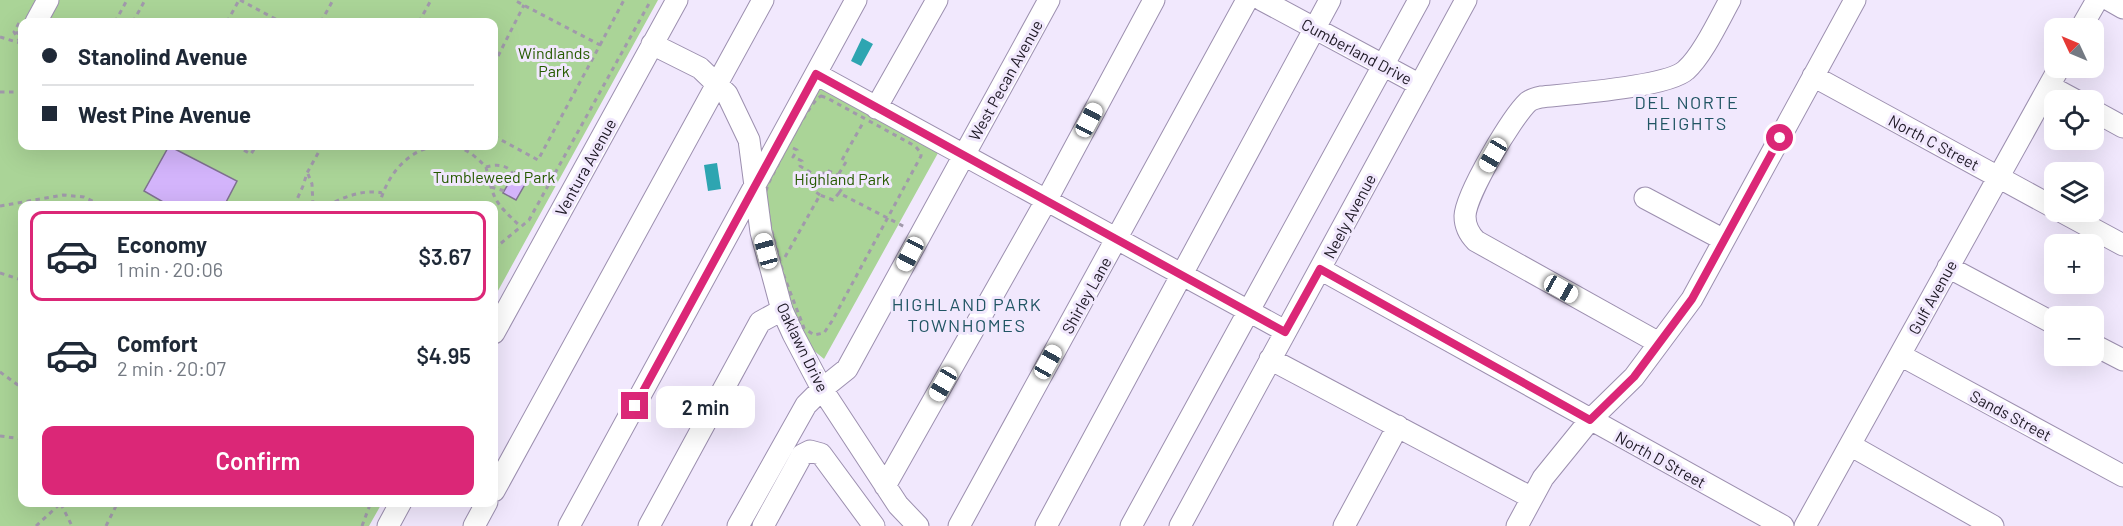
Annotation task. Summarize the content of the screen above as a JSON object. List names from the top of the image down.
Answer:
{
  "streets": {
    "street": [
      "Cumberland Drive",
      "West Pecan Avenue",
      "North C Street",
      "Ventura Avenue",
      "Neely Avenue",
      "Shirley Lane",
      "Gulf Avenue",
      "Oaklawn Drive",
      "Sands Street",
      "North D Street"
    ]
  },
  "crossings": [
    ["Cumberland Drive", "Neely Avenue"],
    ["West Pecan Avenue", "Oaklawn Drive"],
    ["North C Street", "Gulf Avenue"],
    ["Ventura Avenue", "Oaklawn Drive"],
    ["Neely Avenue", "North D Street"],
    ["Gulf Avenue", "Sands Street"]
  ],
  "districts": ["DEL NORTE HEIGHTS", "HIGHLAND PARK TOWNHOMES"],
  "parks": ["Windlands Park", "Tumbleweed Park", "Highland Park"],
  "north": "top left",
  "page": {
    "map_buttons": ["+", "−"],
    "banner": ["Stanolind Avenue", "West Pine Avenue"],
    "list": [
      {
        "name": "Economy",
        "note": "1 min · 20:06",
        "value": "$3.67"
      },
      {
        "name": "Comfort",
        "note": "2 min · 20:07",
        "value": "$4.95"
      }
    ],
    "bubble": "2 min",
    "buttons": "Confirm"
  }
}
